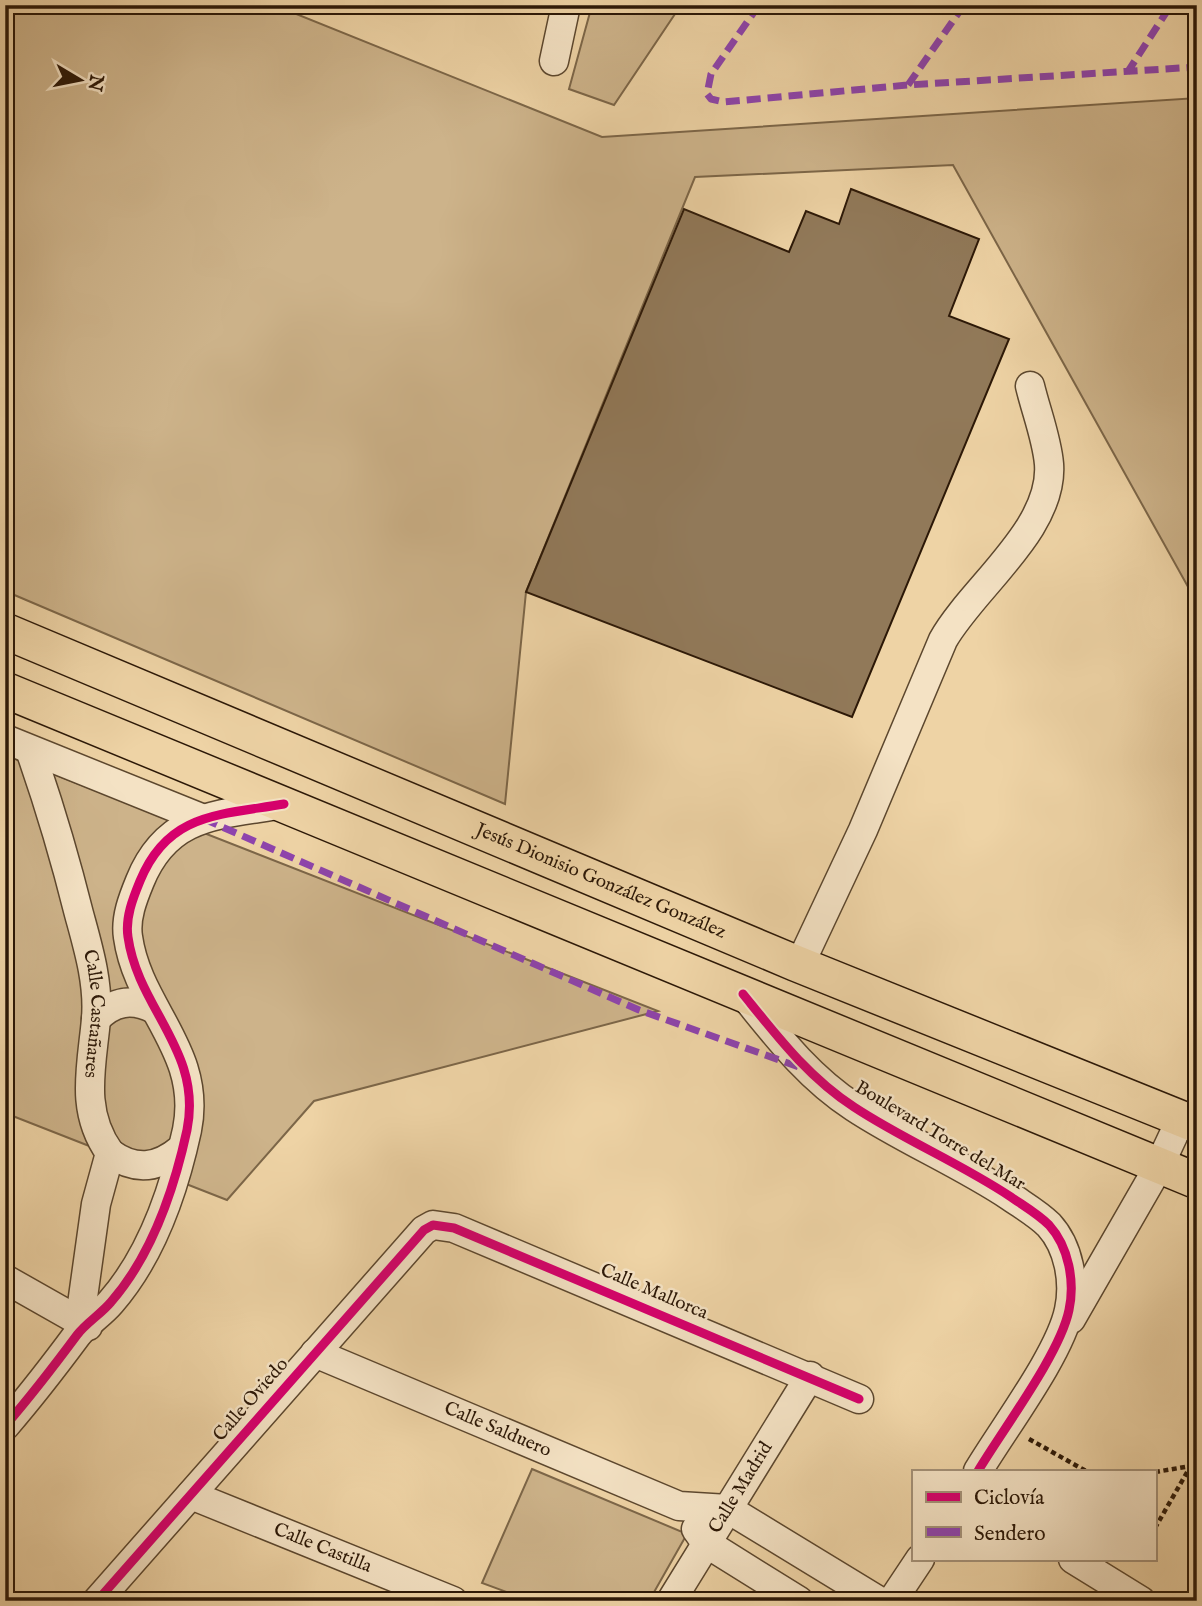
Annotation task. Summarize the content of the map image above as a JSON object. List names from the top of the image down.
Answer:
{
  "streets": {
    "main road": ["Jesús Dionisio González González"],
    "street": [
      "Calle Castañares",
      "Boulevard Torre del Mar",
      "Calle Mallorca",
      "Calle Oviedo",
      "Calle Salduero",
      "Calle Madrid",
      "Calle Castilla"
    ]
  },
  "crossings": [
    ["Jesús Dionisio González González", "Boulevard Torre del Mar"],
    ["Calle Mallorca", "Calle Oviedo"],
    ["Calle Mallorca", "Calle Madrid"],
    ["Calle Oviedo", "Calle Salduero"],
    ["Calle Oviedo", "Calle Castilla"],
    ["Calle Salduero", "Calle Madrid"]
  ],
  "legend": ["Ciclovía", "Sendero"],
  "north": "right"
}
